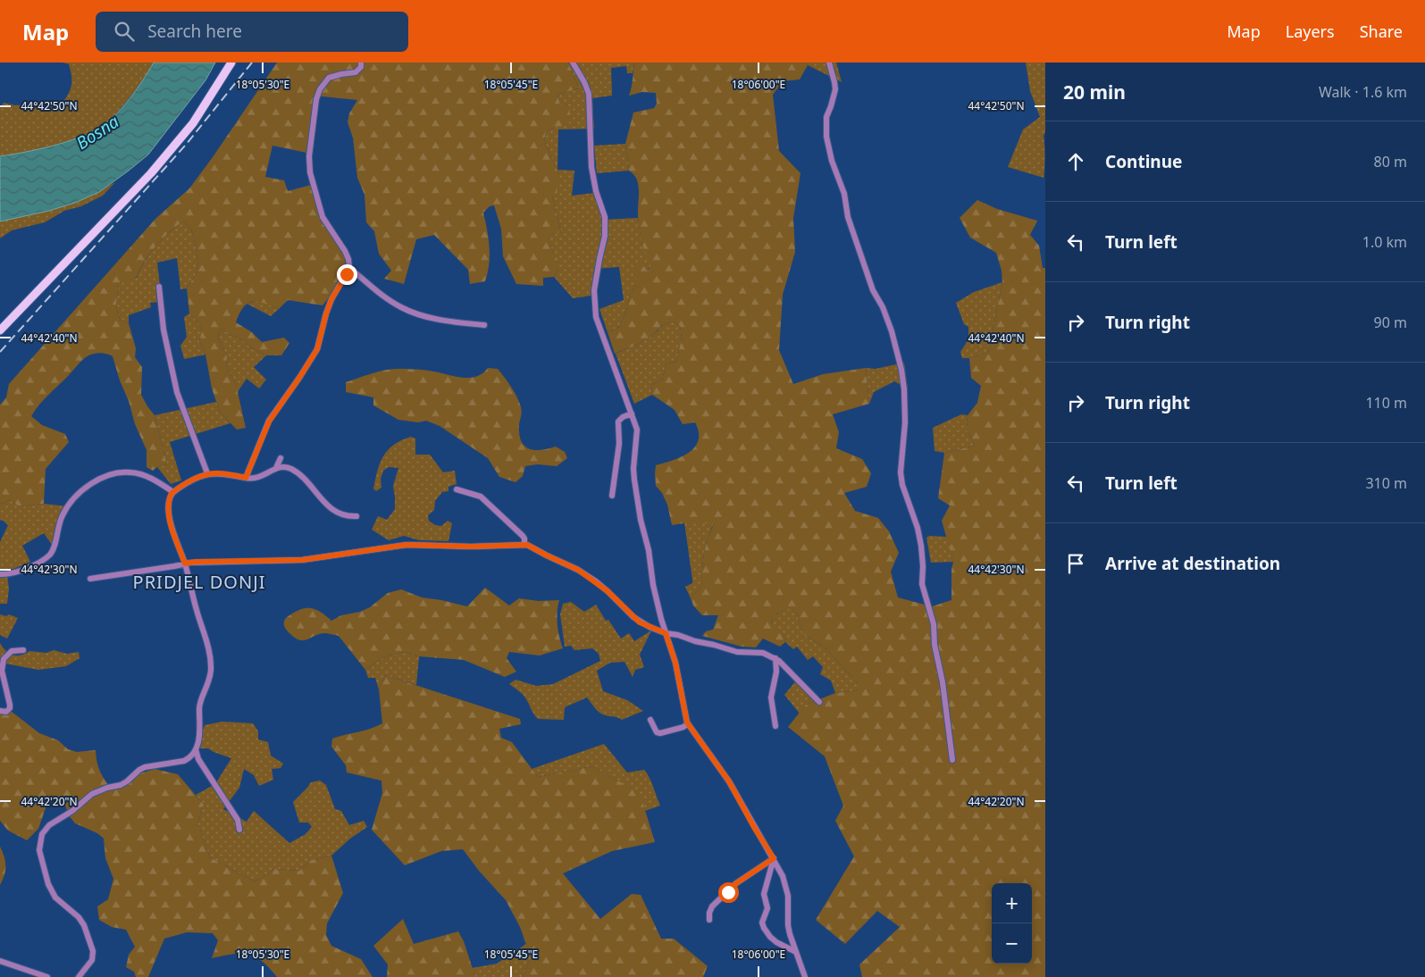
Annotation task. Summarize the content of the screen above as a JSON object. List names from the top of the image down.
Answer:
{
  "districts": ["PRIDJEL DONJI"],
  "water": ["Bosna"],
  "page": {
    "header": "Map",
    "search": "Search here",
    "nav": ["Map", "Layers", "Share"],
    "heading": ["20 min", "Walk · 1.6 km"],
    "list": [
      ["Continue", "80 m"],
      ["Turn left", "1.0 km"],
      ["Turn right", "90 m"],
      ["Turn right", "110 m"],
      ["Turn left", "310 m"],
      "Arrive at destination"
    ],
    "map_buttons": ["+", "−"]
  },
  "coordinates": [
    "18°05'30\"E",
    "18°05'45\"E",
    "18°06'00\"E",
    "44°42'50\"N",
    "44°42'40\"N",
    "44°42'30\"N",
    "44°42'20\"N"
  ]
}
